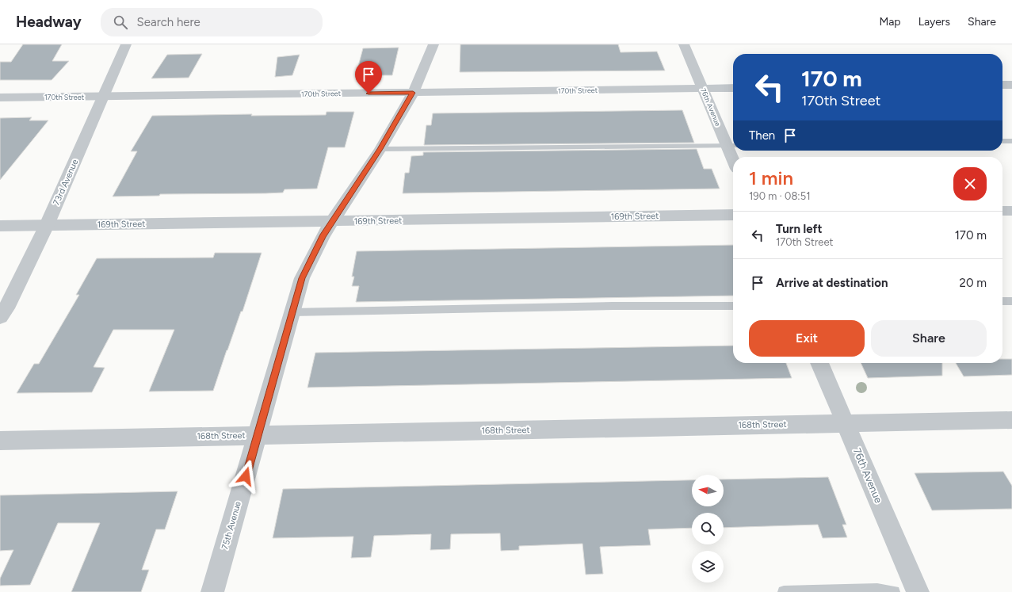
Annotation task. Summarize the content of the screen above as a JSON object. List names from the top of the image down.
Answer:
{
  "streets": {
    "street": [
      "170th Street",
      "76th Avenue",
      "73rd Avenue",
      "169th Street",
      "168th Street",
      "75th Avenue"
    ]
  },
  "crossings": [
    ["170th Street", "76th Avenue"],
    ["170th Street", "73rd Avenue"],
    ["170th Street", "75th Avenue"],
    ["76th Avenue", "168th Street"],
    ["73rd Avenue", "169th Street"],
    ["169th Street", "75th Avenue"],
    ["168th Street", "75th Avenue"]
  ],
  "north": "left",
  "page": {
    "header": "Headway",
    "search": "Search here",
    "nav": ["Map", "Layers", "Share"],
    "turn": ["170 m", "170th Street"],
    "then": "Then",
    "heading": ["1 min", "190 m · 08:51"],
    "list": [
      {
        "name": "Turn left",
        "note": "170th Street",
        "value": "170 m"
      },
      {
        "name": "Arrive at destination",
        "value": "20 m"
      }
    ],
    "buttons": ["Exit", "Share"]
  }
}
